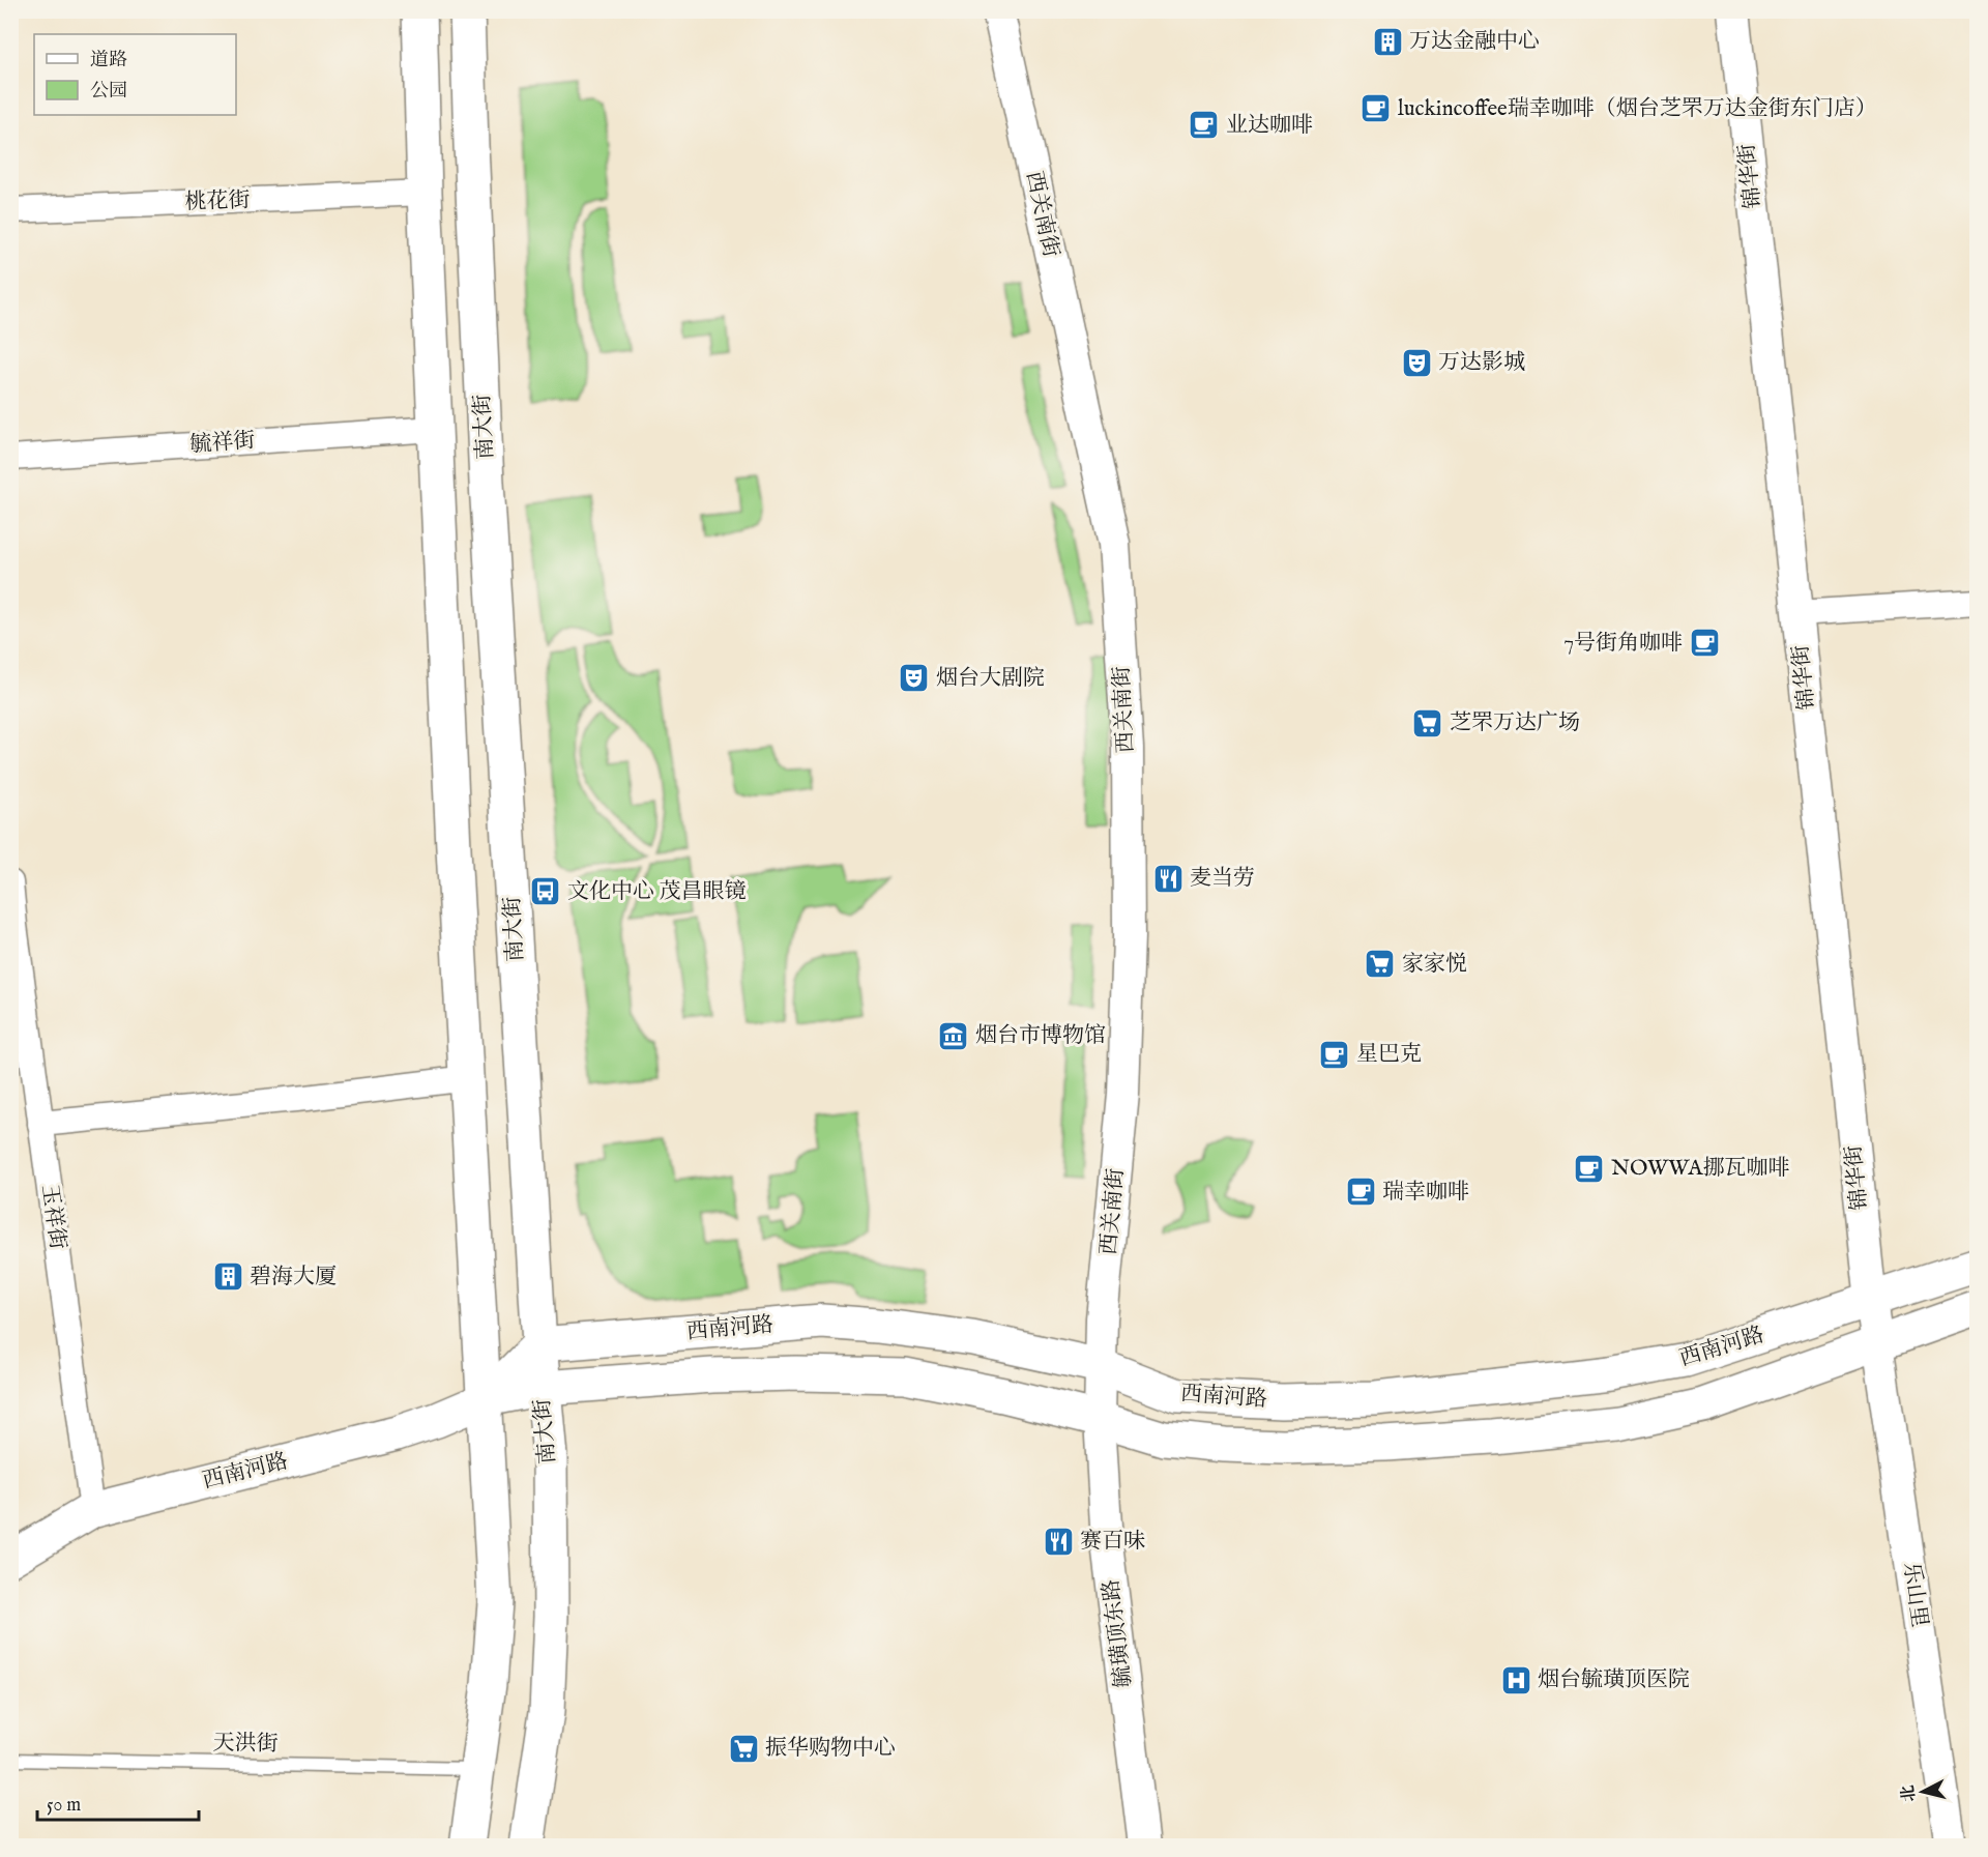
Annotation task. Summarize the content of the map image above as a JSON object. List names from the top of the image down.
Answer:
{
  "streets": {
    "main road": ["南大街", "西南河路"],
    "street": [
      "锦华街",
      "桃花街",
      "西关南街",
      "毓祥街",
      "玉祥街",
      "乐山里",
      "毓璜顶东路"
    ],
    "lane": ["天洪街"]
  },
  "crossings": [
    ["锦华街", "西南河路"],
    ["锦华街", "乐山里"],
    ["西关南街", "西南河路"],
    ["西关南街", "毓璜顶东路"],
    ["南大街", "西南河路"],
    ["玉祥街", "西南河路"],
    ["西南河路", "乐山里"],
    ["西南河路", "毓璜顶东路"]
  ],
  "places": {
    "building": ["万达金融中心", "碧海大厦"],
    "cafe": [
      "luckincoffee瑞幸咖啡（烟台芝罘万达金街东门店）",
      "业达咖啡",
      "7号街角咖啡",
      "星巴克",
      "NOWWA挪瓦咖啡",
      "瑞幸咖啡"
    ],
    "theatre": ["万达影城", "烟台大剧院"],
    "supermarket": ["芝罘万达广场", "家家悦", "振华购物中心"],
    "restaurant": ["麦当劳", "赛百味"],
    "bus stop": ["文化中心 茂昌眼镜"],
    "museum": ["烟台市博物馆"],
    "hospital": ["烟台毓璜顶医院"]
  },
  "legend": ["道路", "公园"],
  "scale_bar": "50 m",
  "north": "left"
}
